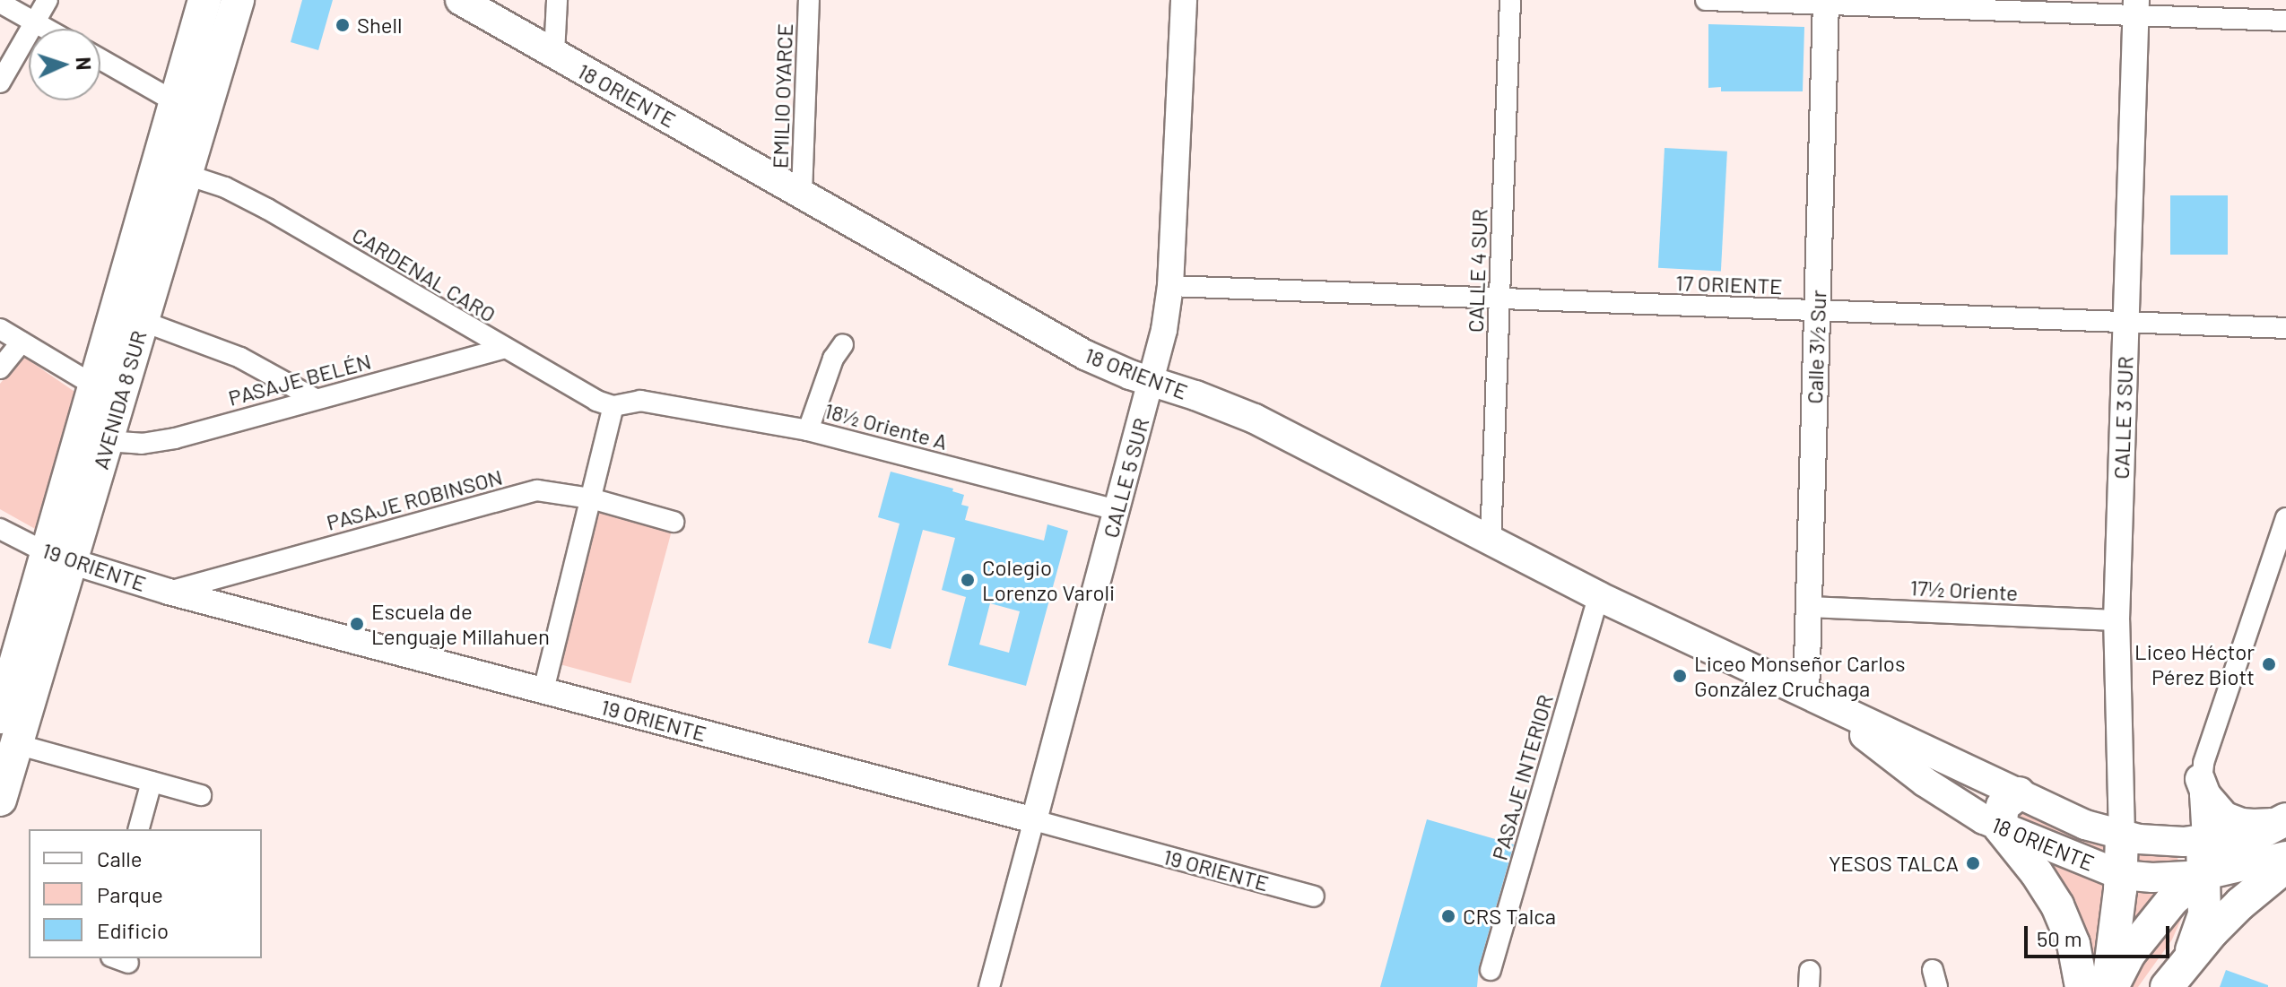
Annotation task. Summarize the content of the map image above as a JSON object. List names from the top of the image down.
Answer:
{
  "streets": {
    "main road": ["18 ORIENTE", "AVENIDA 8 SUR"],
    "street": [
      "EMILIO OYARCE",
      "CALLE 4 SUR",
      "CARDENAL CARO",
      "17 ORIENTE",
      "Calle 3½ Sur",
      "PASAJE BELÉN",
      "CALLE 3 SUR",
      "18½ Oriente A",
      "CALLE 5 SUR",
      "PASAJE ROBINSON",
      "19 ORIENTE",
      "17½ Oriente",
      "PASAJE INTERIOR"
    ]
  },
  "crossings": [
    ["18 ORIENTE", "EMILIO OYARCE"],
    ["18 ORIENTE", "CALLE 4 SUR"],
    ["18 ORIENTE", "Calle 3½ Sur"],
    ["18 ORIENTE", "CALLE 3 SUR"],
    ["18 ORIENTE", "CALLE 5 SUR"],
    ["18 ORIENTE", "PASAJE INTERIOR"],
    ["CALLE 4 SUR", "17 ORIENTE"],
    ["CARDENAL CARO", "PASAJE BELÉN"],
    ["CARDENAL CARO", "AVENIDA 8 SUR"],
    ["CARDENAL CARO", "18½ Oriente A"],
    ["17 ORIENTE", "Calle 3½ Sur"],
    ["17 ORIENTE", "CALLE 3 SUR"],
    ["17 ORIENTE", "CALLE 5 SUR"],
    ["Calle 3½ Sur", "17½ Oriente"],
    ["PASAJE BELÉN", "AVENIDA 8 SUR"],
    ["AVENIDA 8 SUR", "19 ORIENTE"],
    ["CALLE 3 SUR", "17½ Oriente"],
    ["18½ Oriente A", "CALLE 5 SUR"],
    ["CALLE 5 SUR", "19 ORIENTE"],
    ["PASAJE ROBINSON", "19 ORIENTE"]
  ],
  "places": [
    "Shell",
    "Colegio Lorenzo Varoli",
    "Escuela de Lenguaje Millahuen",
    "Liceo Héctor Pérez Biott",
    "Liceo Monseñor Carlos González Cruchaga",
    "YESOS TALCA",
    "CRS Talca"
  ],
  "legend": ["Calle", "Parque", "Edificio"],
  "scale_bar": "50 m",
  "north": "right"
}
